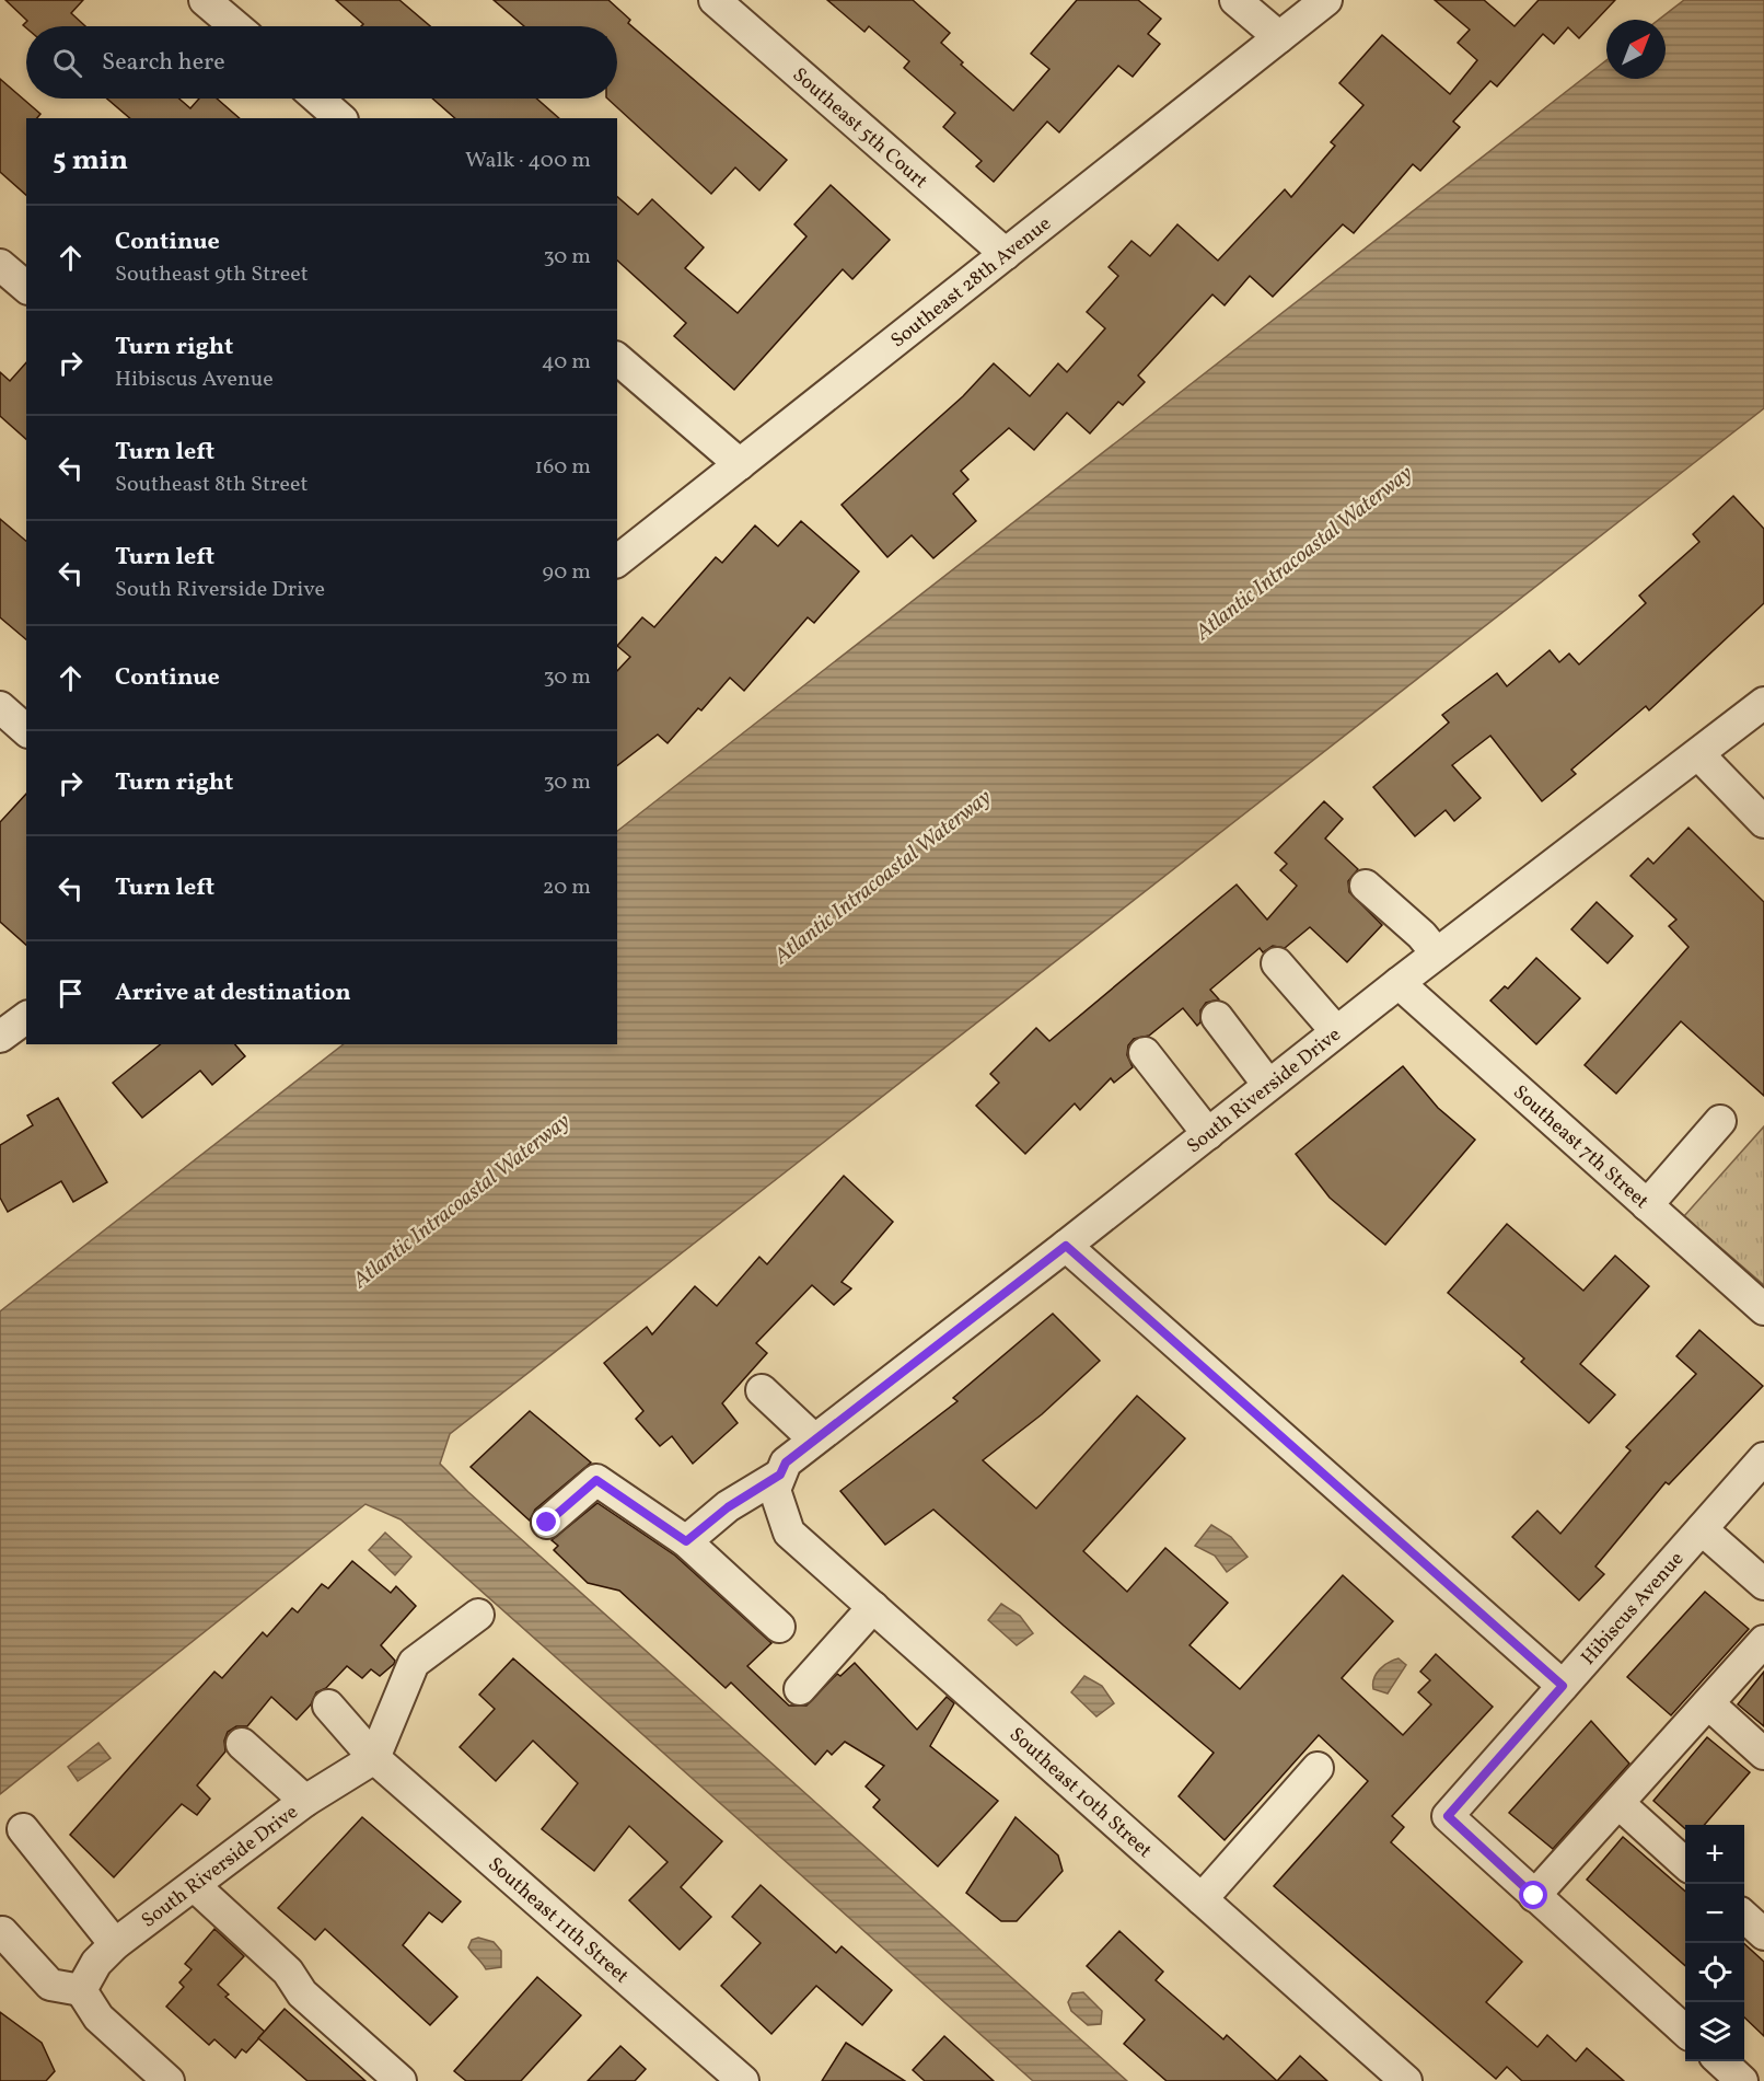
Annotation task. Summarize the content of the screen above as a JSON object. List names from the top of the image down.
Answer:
{
  "streets": {
    "street": [
      "Southeast 5th Court",
      "Southeast 28th Avenue",
      "South Riverside Drive",
      "Southeast 7th Street",
      "Hibiscus Avenue",
      "Southeast 10th Street",
      "Southeast 11th Street"
    ]
  },
  "crossings": [
    ["Southeast 5th Court", "Southeast 28th Avenue"],
    ["South Riverside Drive", "Southeast 7th Street"],
    ["South Riverside Drive", "Southeast 10th Street"],
    ["South Riverside Drive", "Southeast 11th Street"]
  ],
  "water": ["Atlantic Intracoastal Waterway"],
  "north": "top right",
  "page": {
    "search": "Search here",
    "heading": ["5 min", "Walk · 400 m"],
    "list": [
      ["Continue", "Southeast 9th Street", "30 m"],
      ["Turn right", "Hibiscus Avenue", "40 m"],
      ["Turn left", "Southeast 8th Street", "160 m"],
      ["Turn left", "South Riverside Drive", "90 m"],
      ["Continue", "30 m"],
      ["Turn right", "30 m"],
      ["Turn left", "20 m"],
      "Arrive at destination"
    ],
    "map_buttons": ["+", "−"]
  }
}
